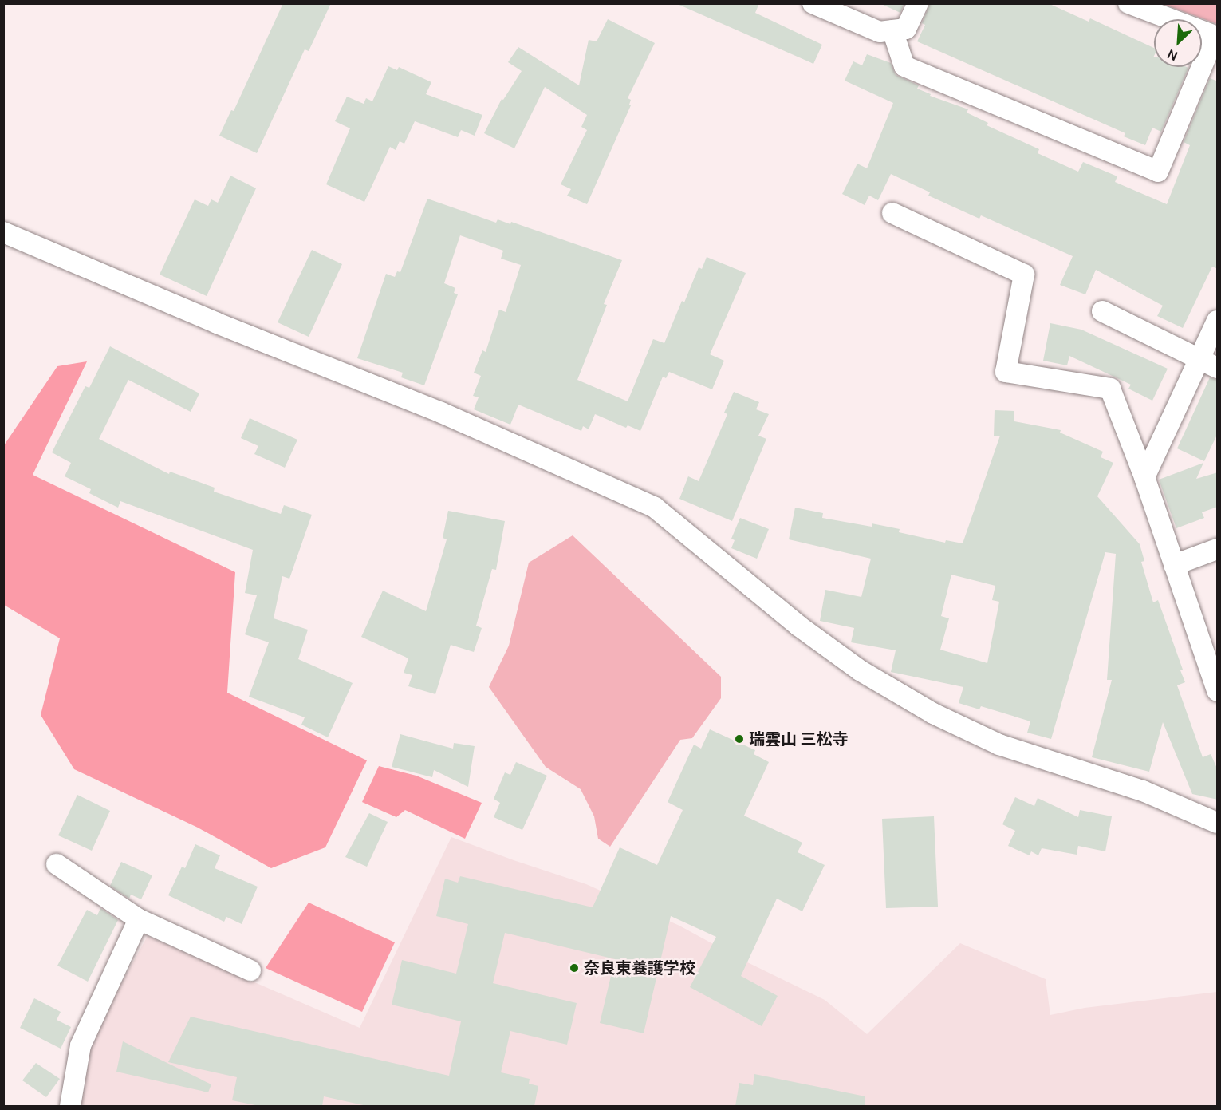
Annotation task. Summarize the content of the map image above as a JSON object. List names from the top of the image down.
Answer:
{
  "places": ["瑞雲山 三松寺", "奈良東養護学校"],
  "north": "bottom left"
}
